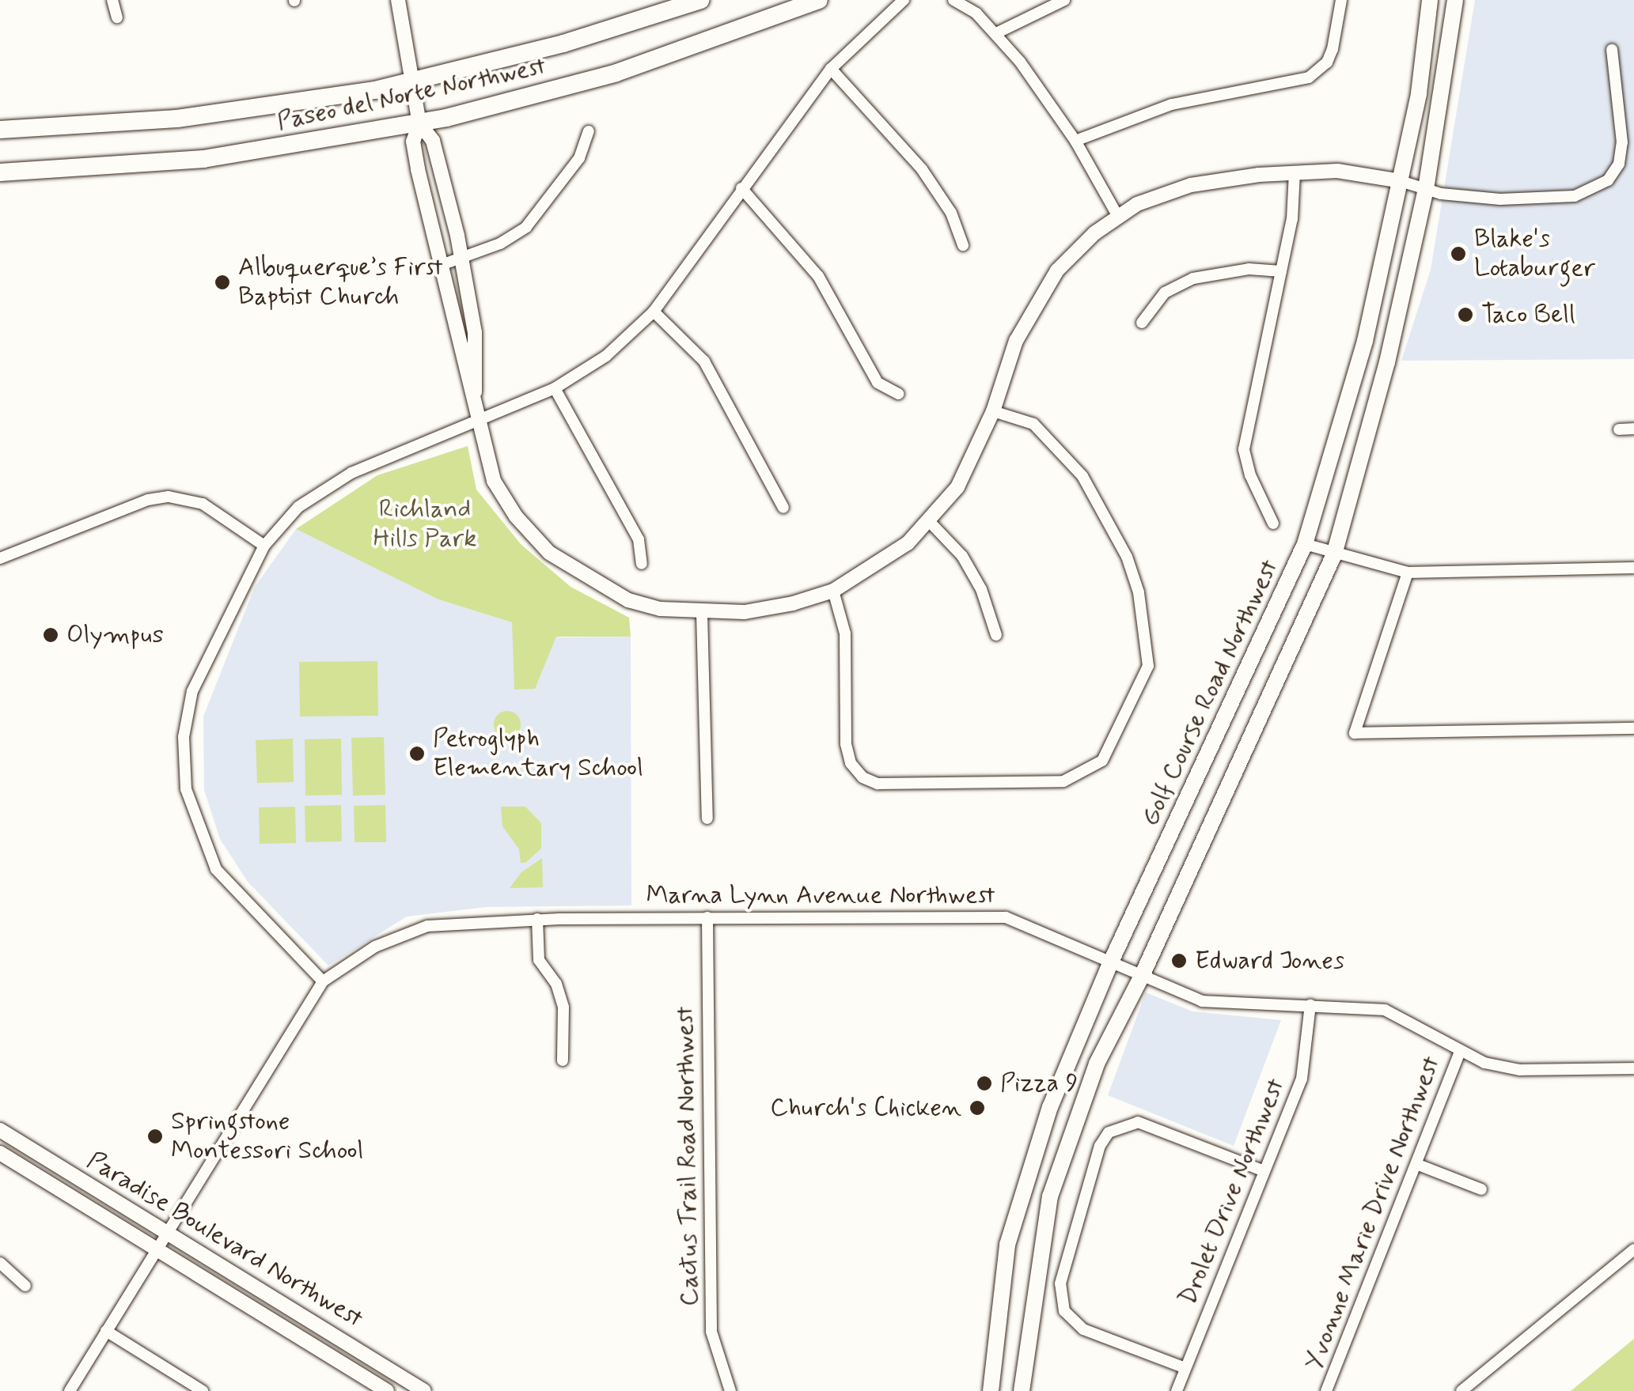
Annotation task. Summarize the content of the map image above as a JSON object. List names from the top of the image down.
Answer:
{
  "streets": {
    "main road": ["Paseo del Norte Northwest", "Golf Course Road Northwest"],
    "street": [
      "Marna Lynn Avenue Northwest",
      "Cactus Trail Road Northwest",
      "Drolet Drive Northwest",
      "Yvonne Marie Drive Northwest",
      "Paradise Boulevard Northwest"
    ]
  },
  "crossings": [
    ["Golf Course Road Northwest", "Marna Lynn Avenue Northwest"],
    ["Marna Lynn Avenue Northwest", "Cactus Trail Road Northwest"],
    ["Marna Lynn Avenue Northwest", "Drolet Drive Northwest"],
    ["Marna Lynn Avenue Northwest", "Yvonne Marie Drive Northwest"]
  ],
  "parks": ["Richland Hills Park"],
  "places": [
    "Blake's Lotaburger",
    "Albuquerque’s First Baptist Church",
    "Taco Bell",
    "Olympus",
    "Petroglyph Elementary School",
    "Edward Jones",
    "Pizza 9",
    "Church's Chicken",
    "Springstone Montessori School"
  ]
}
